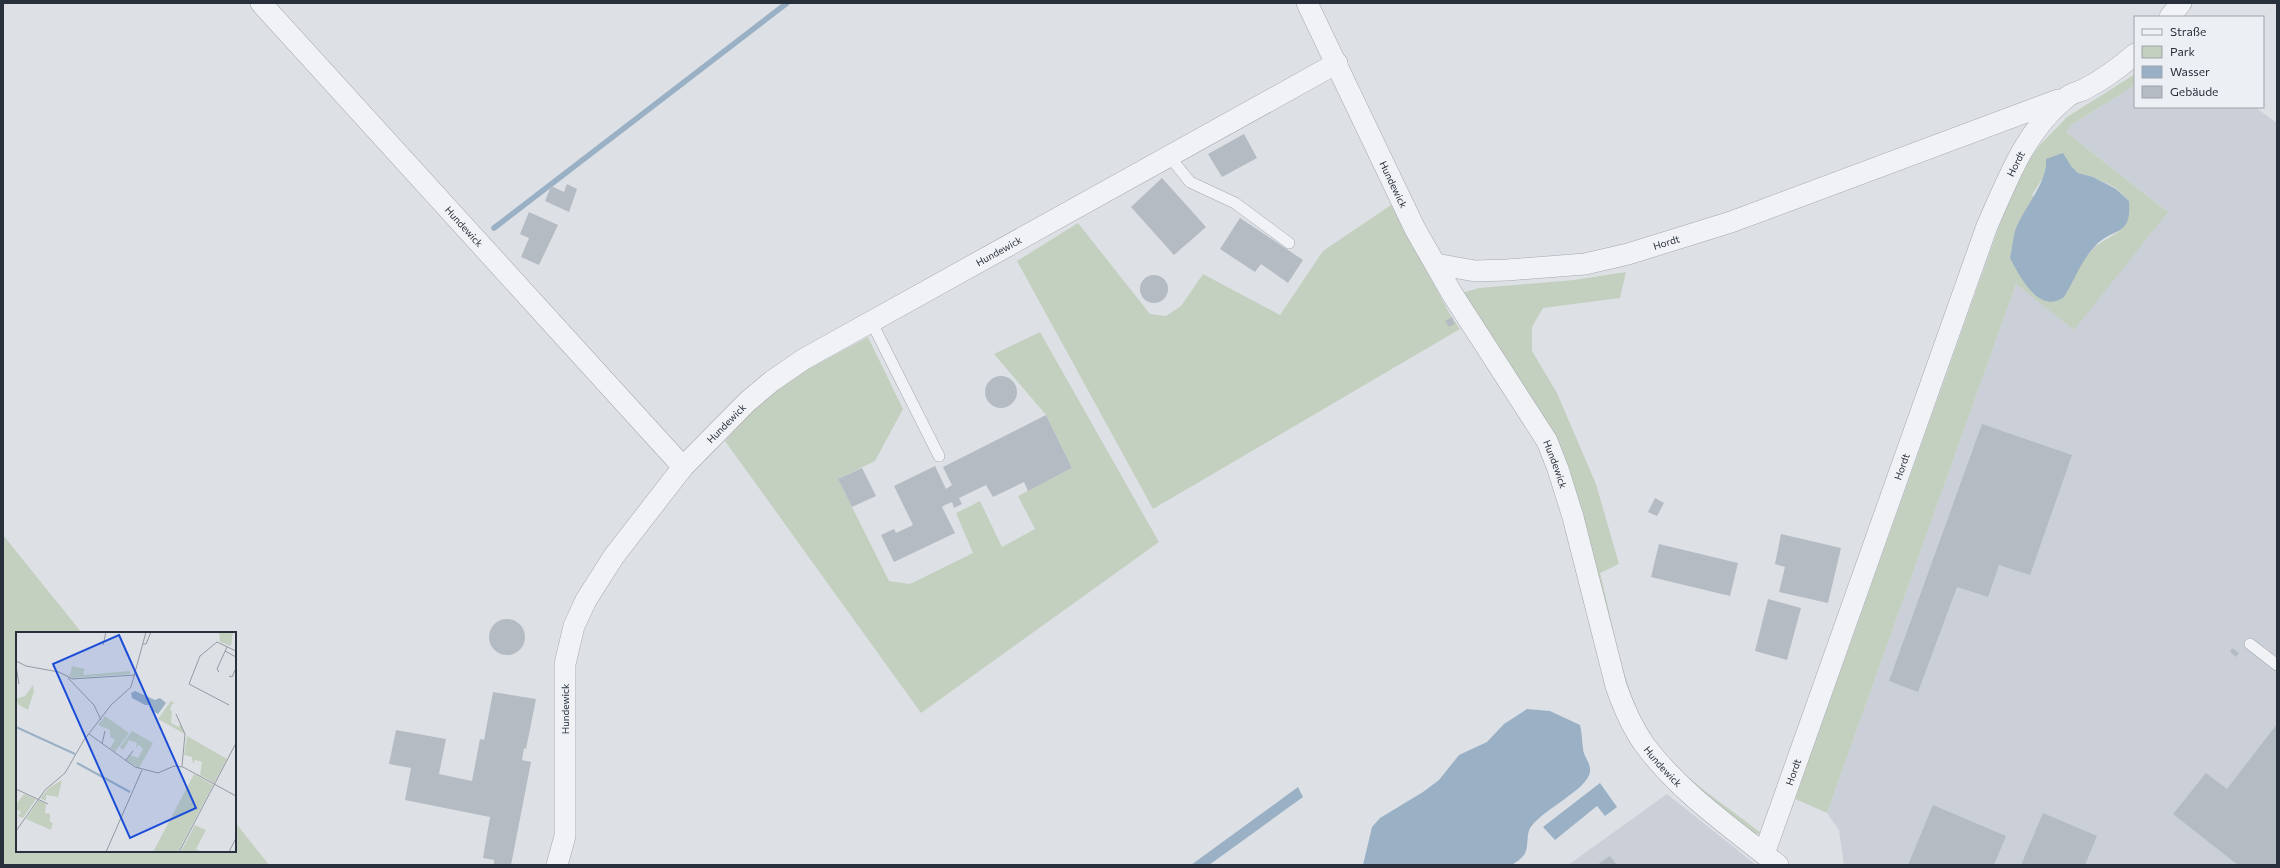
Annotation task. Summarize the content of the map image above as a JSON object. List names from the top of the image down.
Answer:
{
  "streets": {
    "street": ["Hordt", "Hundewick"]
  },
  "crossings": [
    ["Hordt", "Hundewick"]
  ],
  "legend": [
    "Straße",
    "Park",
    "Wasser",
    "Gebäude"
  ]
}
